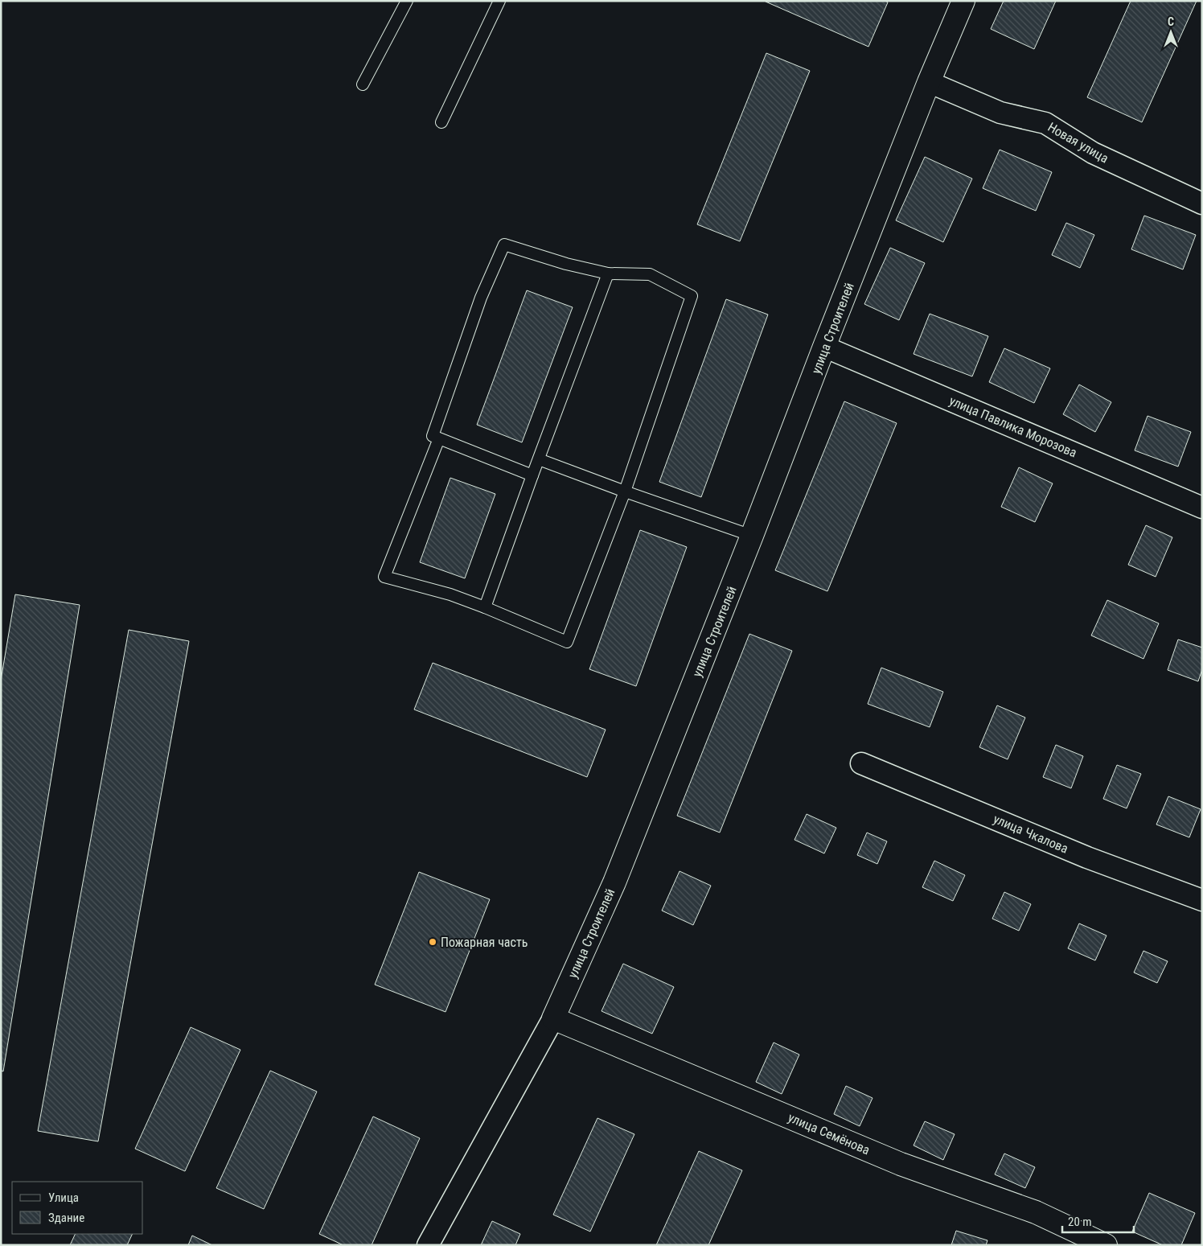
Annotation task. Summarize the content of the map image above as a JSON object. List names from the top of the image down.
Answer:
{
  "streets": {
    "street": [
      "Новая улица",
      "улица Строителей",
      "улица Павлика Морозова",
      "улица Чкалова",
      "улица Семёнова"
    ]
  },
  "crossings": [
    ["Новая улица", "улица Строителей"],
    ["улица Строителей", "улица Павлика Морозова"],
    ["улица Строителей", "улица Семёнова"]
  ],
  "places": ["Пожарная часть"],
  "legend": ["Улица", "Здание"],
  "scale_bar": "20 m",
  "north": "top"
}
